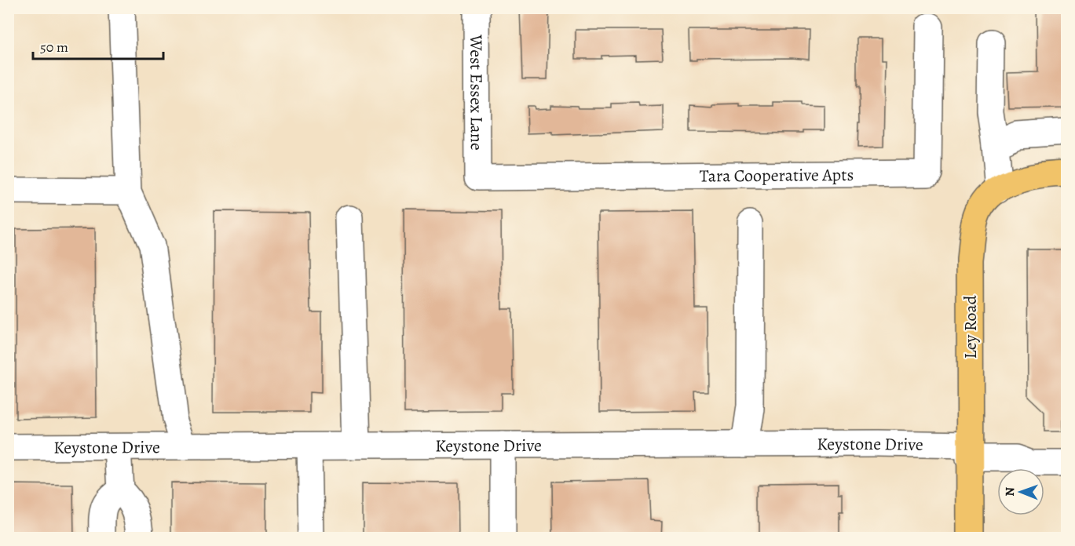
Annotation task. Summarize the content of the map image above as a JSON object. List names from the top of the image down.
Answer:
{
  "streets": {
    "main road": ["Ley Road"],
    "street": ["West Essex Lane", "Tara Cooperative Apts", "Keystone Drive"]
  },
  "crossings": [
    ["West Essex Lane", "Tara Cooperative Apts"],
    ["Ley Road", "Keystone Drive"]
  ],
  "scale_bar": "50 m",
  "north": "left"
}
